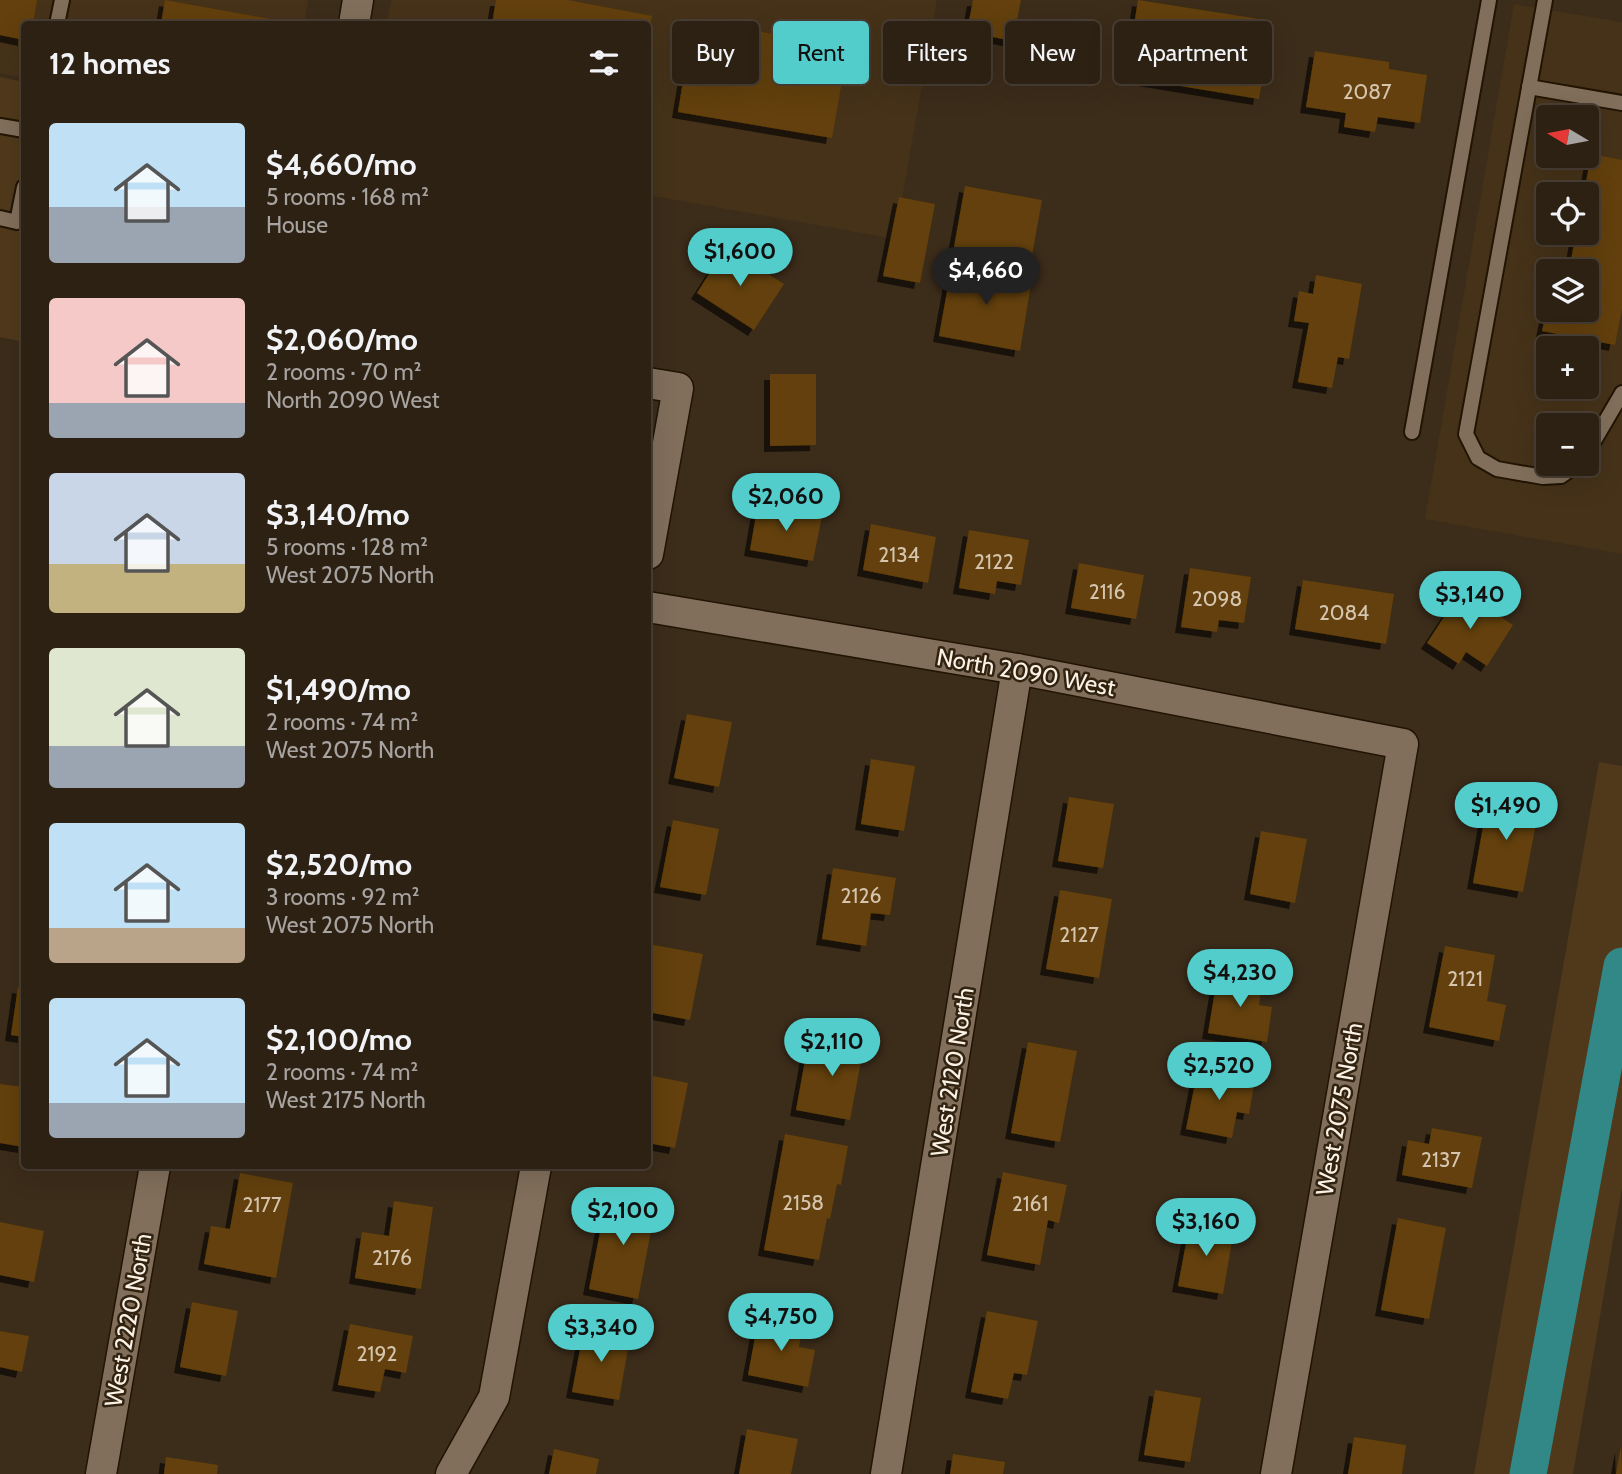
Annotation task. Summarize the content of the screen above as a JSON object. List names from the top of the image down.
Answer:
{
  "streets": {
    "street": [
      "North 2090 West",
      "West 2120 North",
      "West 2075 North",
      "West 2220 North"
    ]
  },
  "crossings": [
    ["North 2090 West", "West 2120 North"],
    ["North 2090 West", "West 2075 North"]
  ],
  "house_numbers": [
    "2087",
    "2134",
    "2122",
    "2116",
    "2098",
    "2084",
    "2126",
    "2127",
    "2121",
    "2137",
    "2158",
    "2161",
    "2177",
    "2176",
    "2192"
  ],
  "north": "left",
  "page": {
    "chip": [
      "Buy",
      "Rent",
      "Filters",
      "New",
      "Apartment"
    ],
    "heading": "12 homes",
    "map_buttons": ["+", "−"],
    "list": [
      {
        "name": "$4,660/mo",
        "note": "5 rooms · 168 m² · House"
      },
      {
        "name": "$2,060/mo",
        "note": "2 rooms · 70 m² · North 2090 West"
      },
      {
        "name": "$3,140/mo",
        "note": "5 rooms · 128 m² · West 2075 North"
      },
      {
        "name": "$1,490/mo",
        "note": "2 rooms · 74 m² · West 2075 North"
      },
      {
        "name": "$2,520/mo",
        "note": "3 rooms · 92 m² · West 2075 North"
      },
      {
        "name": "$2,100/mo",
        "note": "2 rooms · 74 m² · West 2175 North"
      }
    ],
    "price": [
      "$1,600",
      "$4,660",
      "$2,060",
      "$3,140",
      "$1,490",
      "$4,230",
      "$2,110",
      "$2,520",
      "$2,100",
      "$3,160",
      "$4,750",
      "$3,340"
    ]
  }
}
